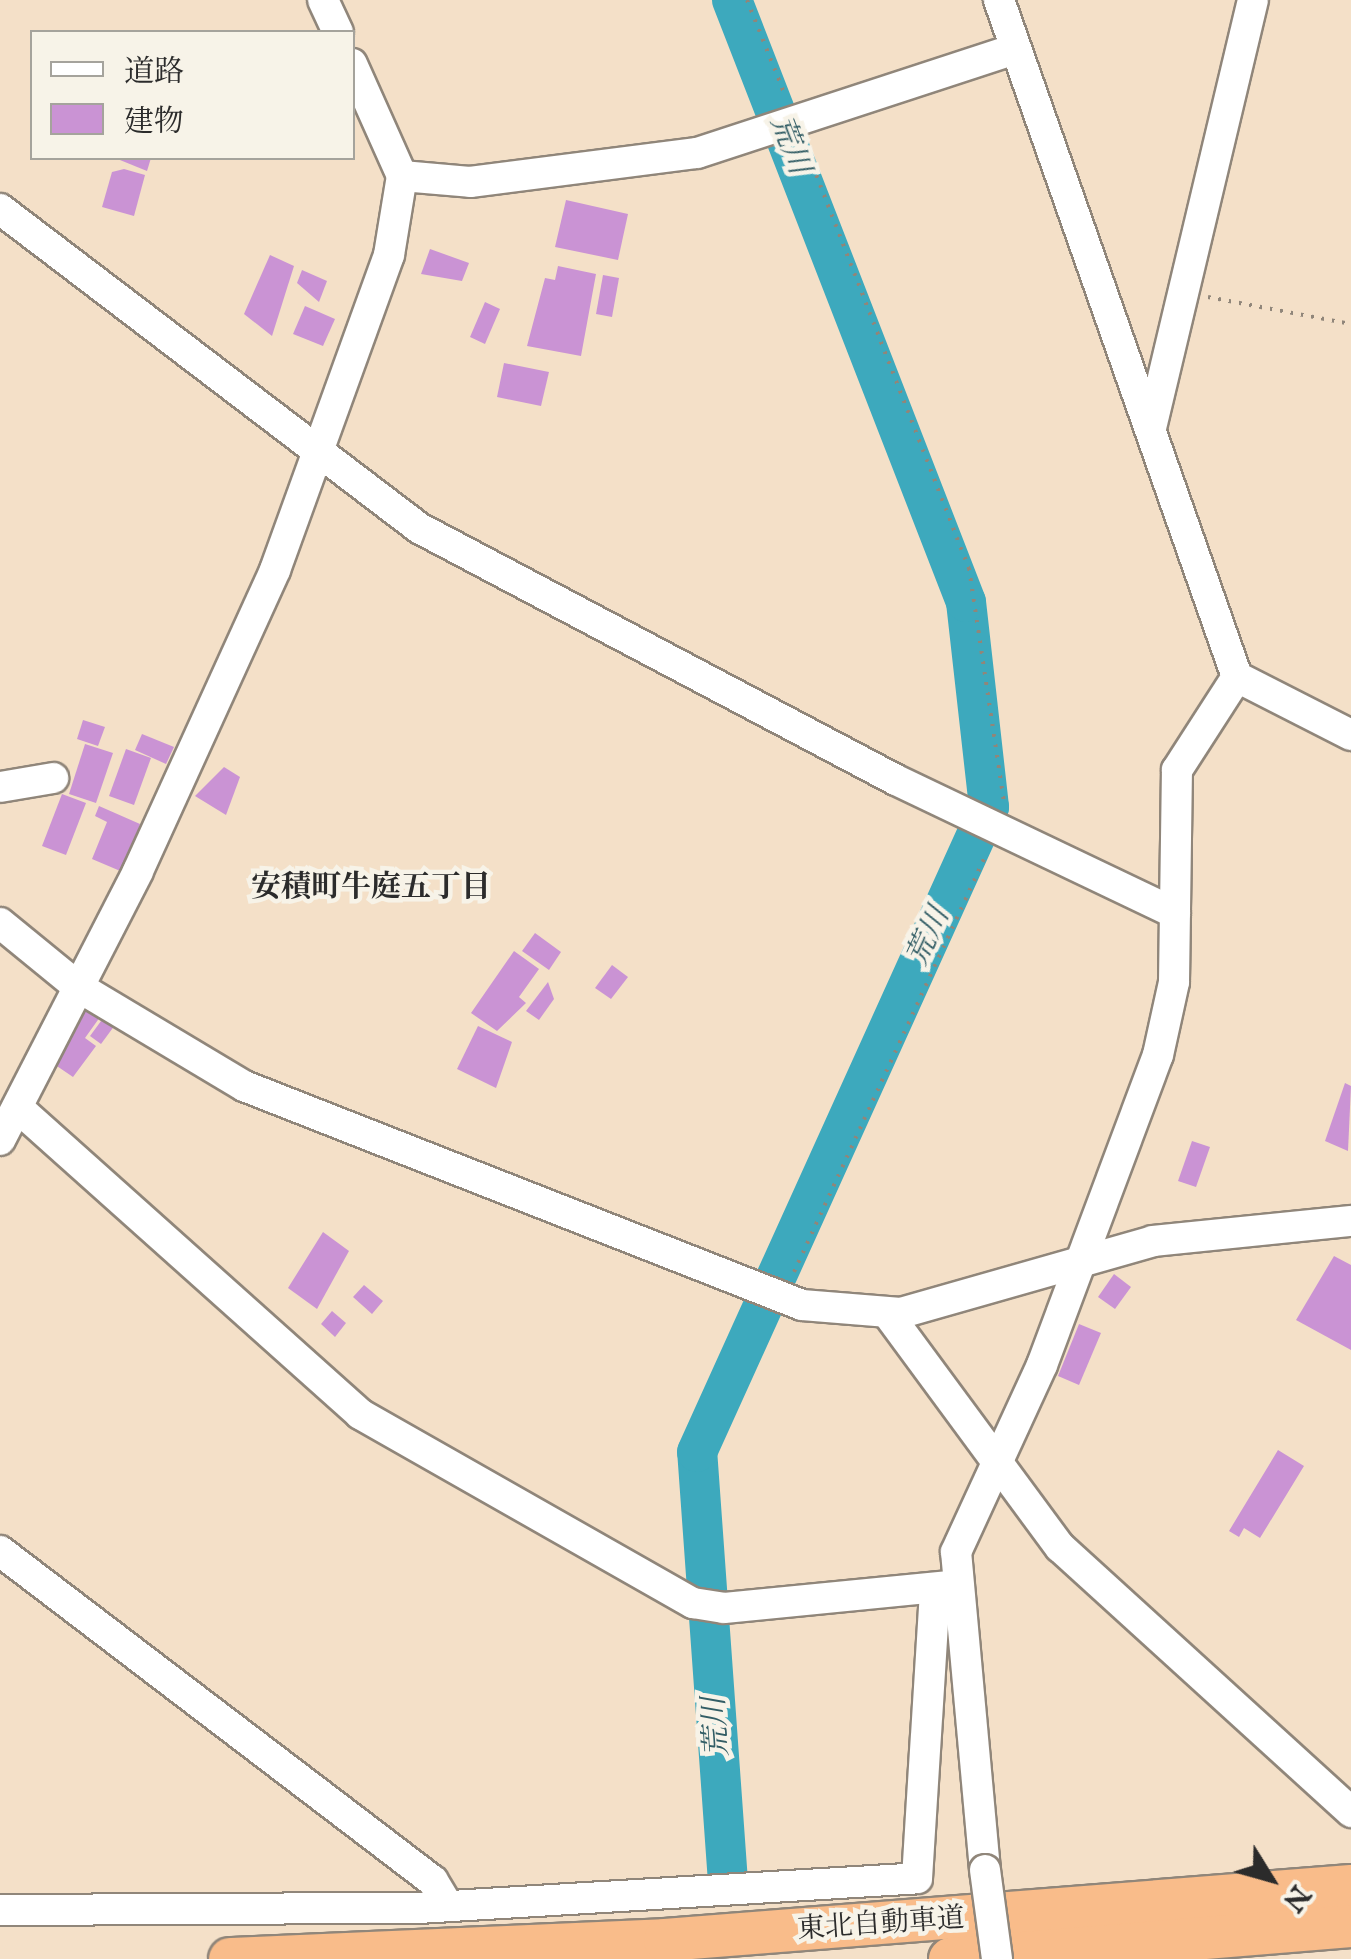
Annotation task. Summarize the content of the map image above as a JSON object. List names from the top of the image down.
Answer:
{
  "streets": {
    "highway": ["東北自動車道"]
  },
  "districts": ["安積町牛庭五丁目"],
  "water": ["荒川"],
  "legend": ["道路", "建物"],
  "north": "bottom right"
}
